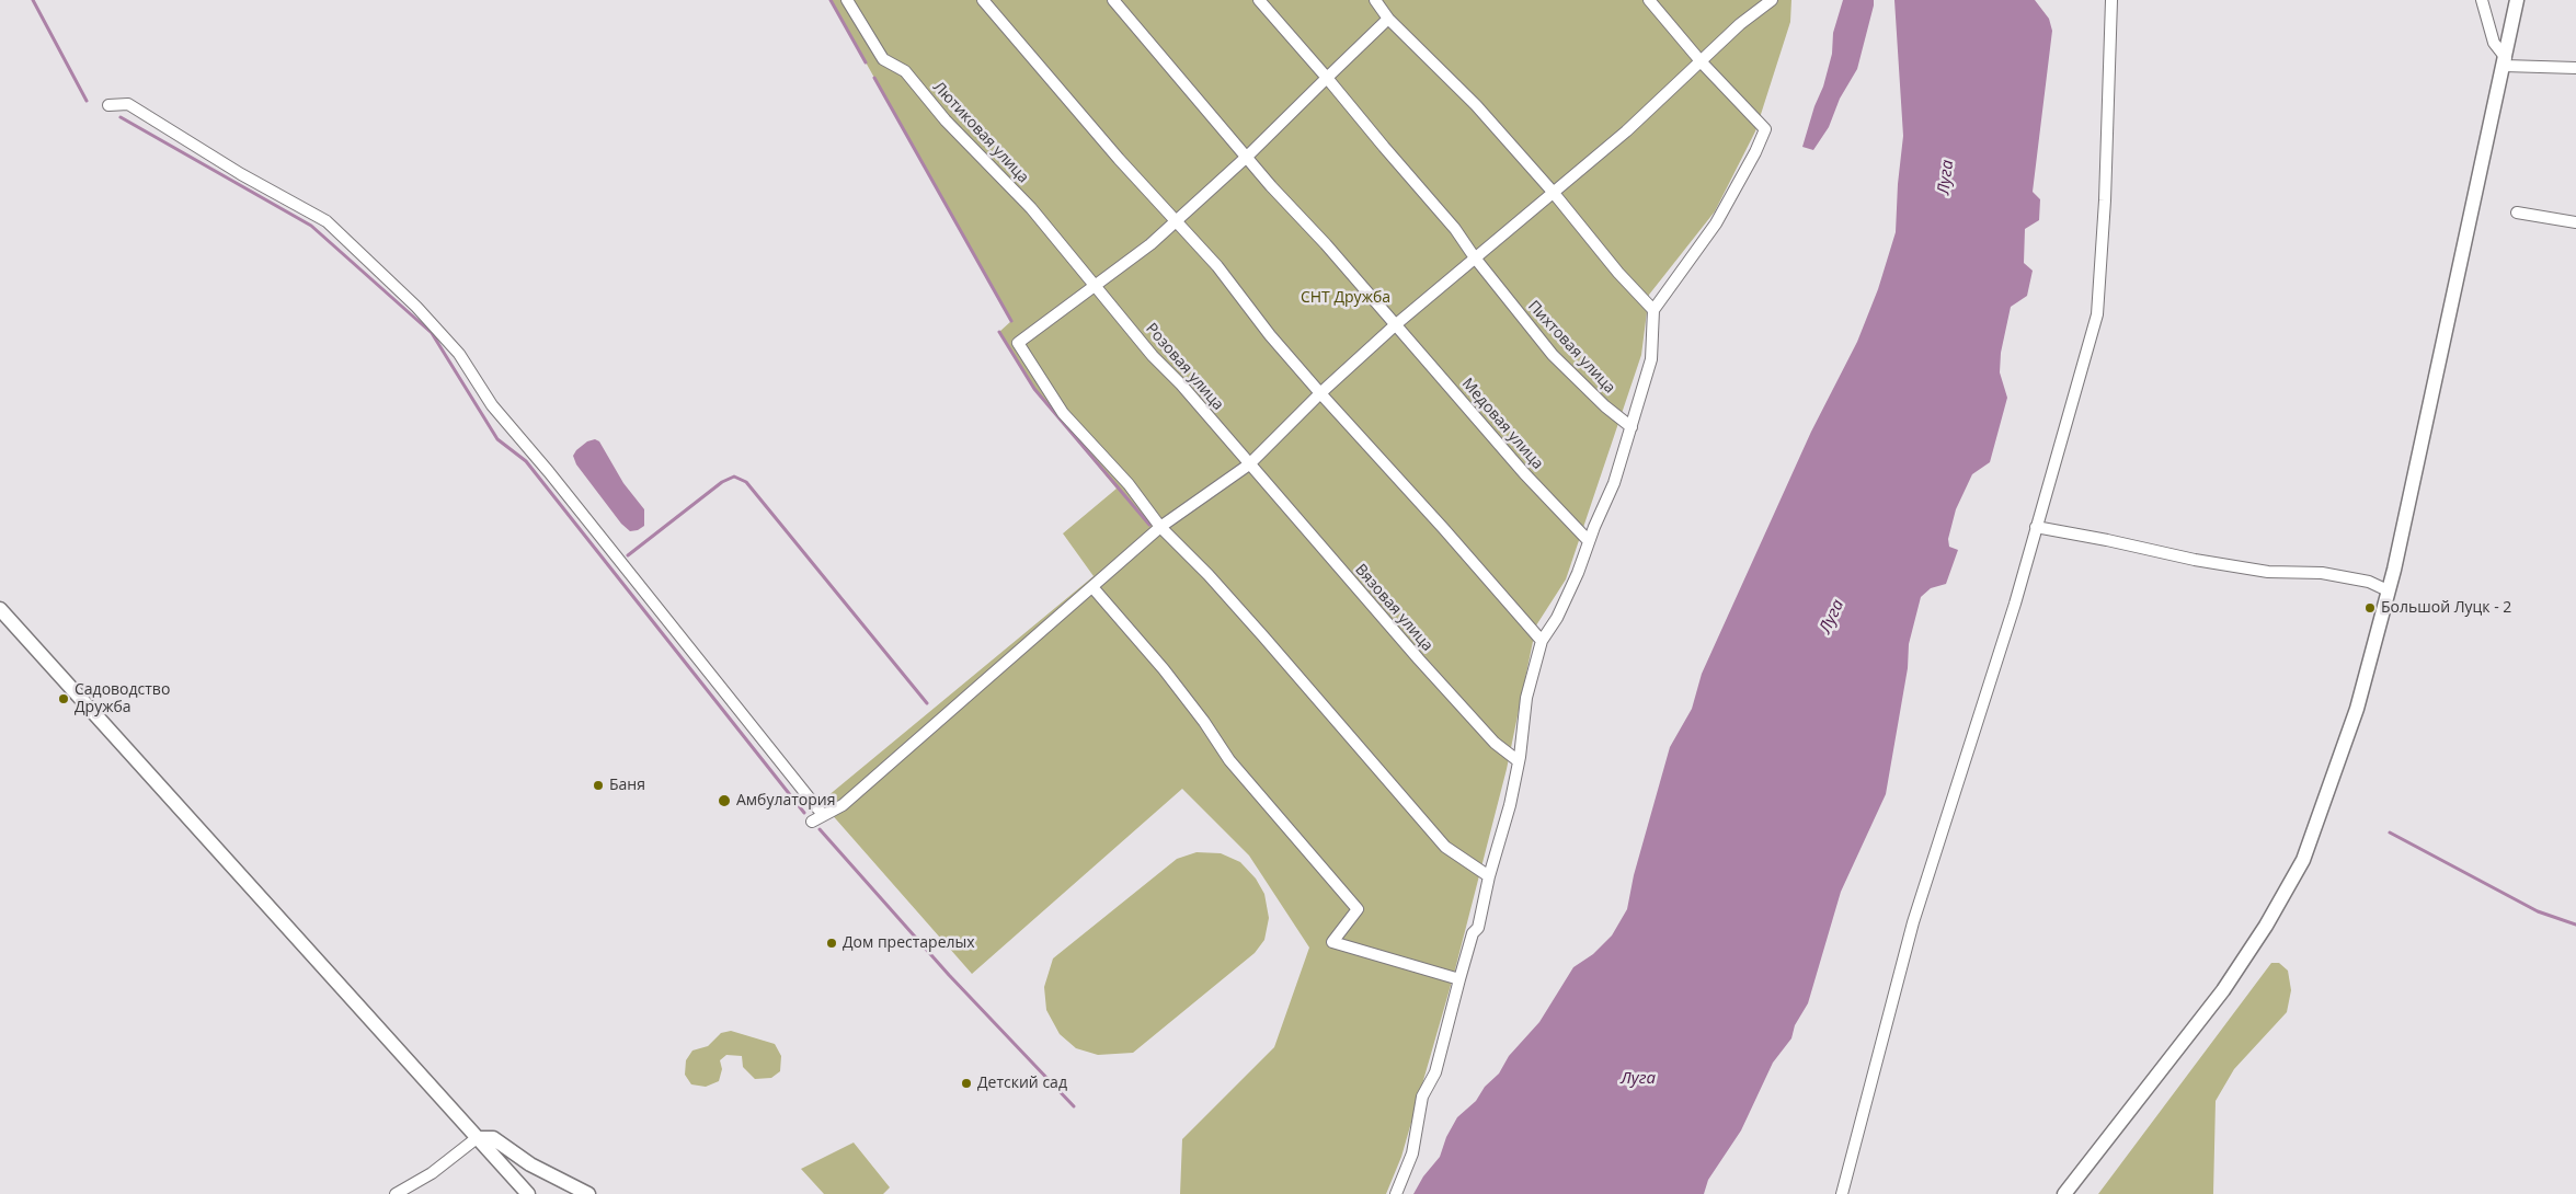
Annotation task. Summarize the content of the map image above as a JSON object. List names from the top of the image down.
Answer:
{
  "streets": {
    "street": [
      "Лютиковая улица",
      "Пихтовая улица",
      "Розовая улица",
      "Медовая улица",
      "Вязовая улица"
    ]
  },
  "crossings": [
    ["Лютиковая улица", "Розовая улица"],
    ["Розовая улица", "Вязовая улица"]
  ],
  "water": ["Луга"],
  "parks": ["СНТ Дружба"],
  "places": [
    "Большой Луцк - 2",
    "Садоводство Дружба",
    "Баня",
    "Амбулатория",
    "Дом престарелых",
    "Детский сад"
  ]
}
